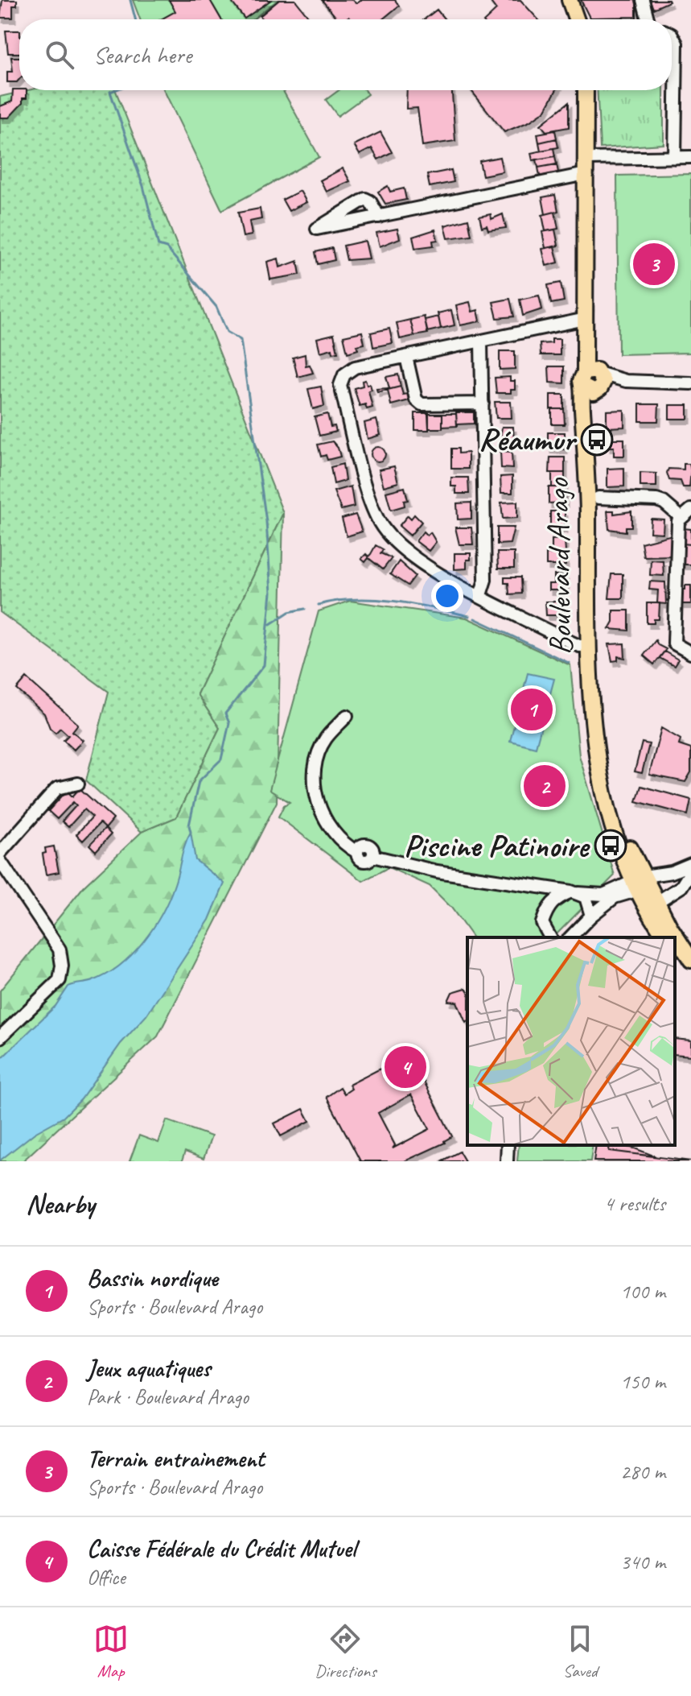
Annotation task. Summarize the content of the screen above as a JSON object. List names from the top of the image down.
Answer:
{
  "streets": {
    "main road": ["Boulevard Arago"]
  },
  "places": {
    "bus stop": ["Réaumur", "Piscine Patinoire"]
  },
  "page": {
    "search": "Search here",
    "pins": [
      "3",
      "1",
      "2",
      "4"
    ],
    "heading": ["Nearby", "4 results"],
    "list": [
      {
        "mark": "1",
        "name": "Bassin nordique",
        "note": "Sports · Boulevard Arago",
        "value": "100 m"
      },
      {
        "mark": "2",
        "name": "Jeux aquatiques",
        "note": "Park · Boulevard Arago",
        "value": "150 m"
      },
      {
        "mark": "3",
        "name": "Terrain entrainement",
        "note": "Sports · Boulevard Arago",
        "value": "280 m"
      },
      {
        "mark": "4",
        "name": "Caisse Fédérale du Crédit Mutuel",
        "note": "Office",
        "value": "340 m"
      }
    ],
    "nav": ["Map", "Directions", "Saved"]
  }
}
